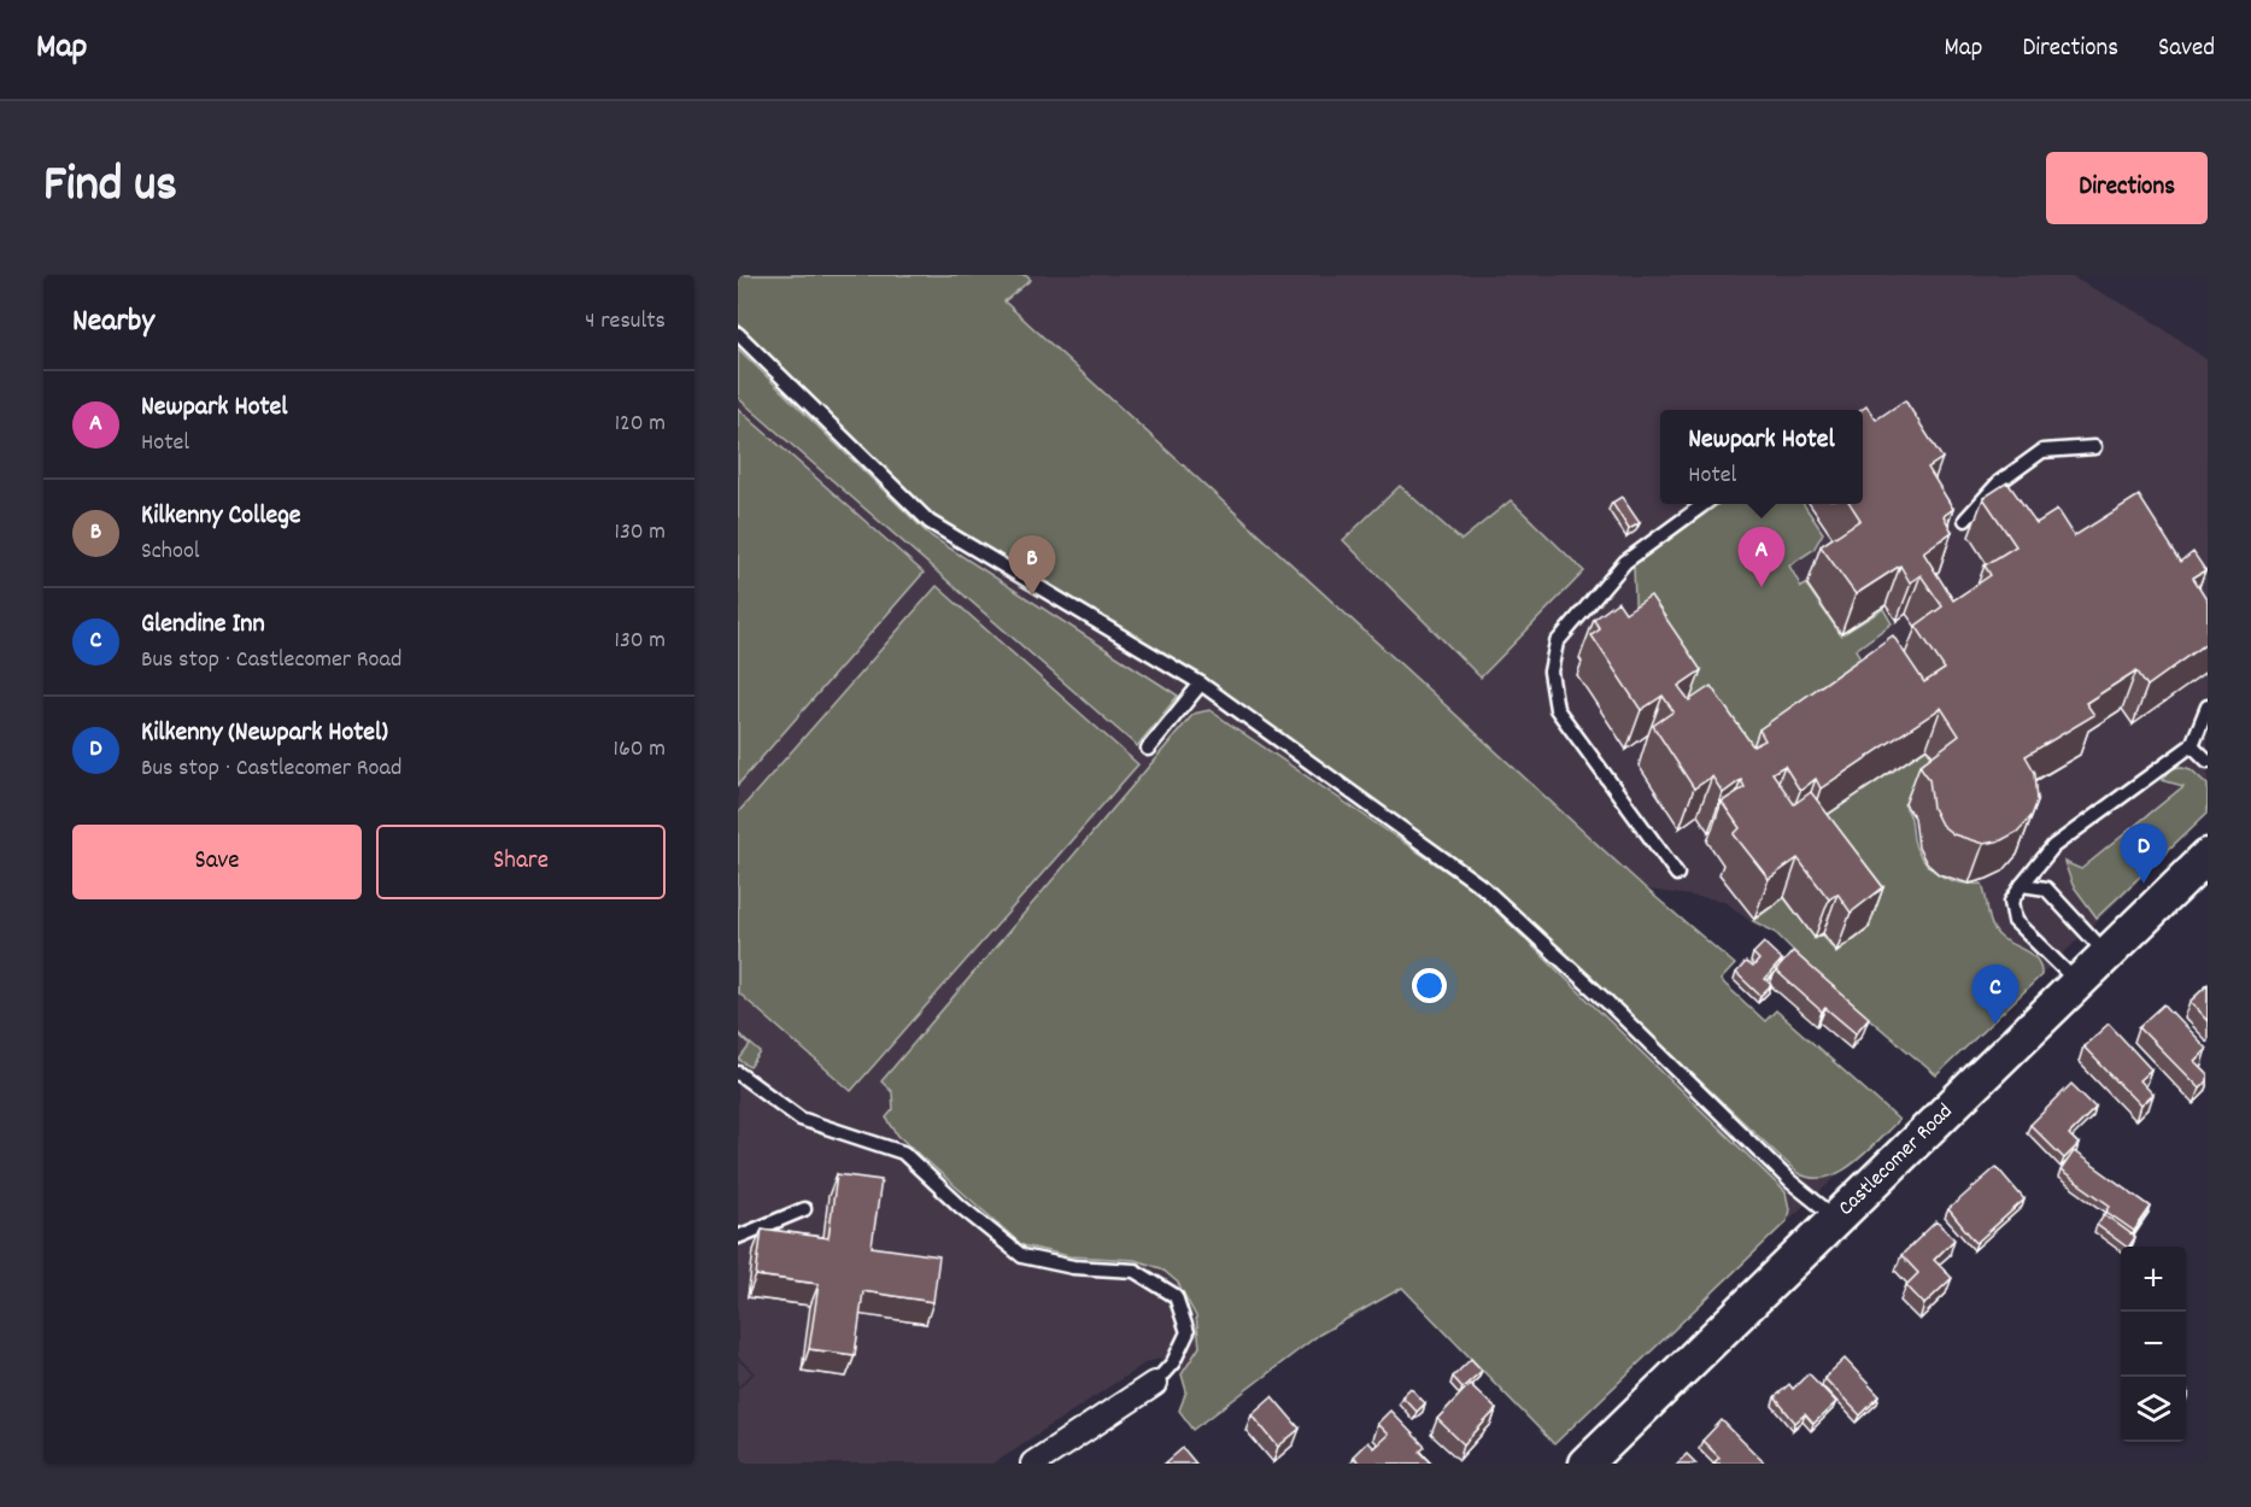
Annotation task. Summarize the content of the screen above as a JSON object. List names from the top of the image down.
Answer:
{
  "streets": {
    "main road": ["Castlecomer Road"]
  },
  "page": {
    "header": "Map",
    "nav": ["Map", "Directions", "Saved"],
    "title": "Find us",
    "buttons": [
      "Directions",
      ["Save", "Share"]
    ],
    "heading": ["Nearby", "4 results"],
    "list": [
      {
        "mark": "A",
        "name": "Newpark Hotel",
        "note": "Hotel",
        "value": "120 m"
      },
      {
        "mark": "B",
        "name": "Kilkenny College",
        "note": "School",
        "value": "130 m"
      },
      {
        "mark": "C",
        "name": "Glendine Inn",
        "note": "Bus stop · Castlecomer Road",
        "value": "130 m"
      },
      {
        "mark": "D",
        "name": "Kilkenny (Newpark Hotel)",
        "note": "Bus stop · Castlecomer Road",
        "value": "160 m"
      }
    ],
    "popup": ["Newpark Hotel", "Hotel"],
    "pins": [
      "A",
      "B",
      "D",
      "C"
    ],
    "map_buttons": ["+", "−"]
  }
}
